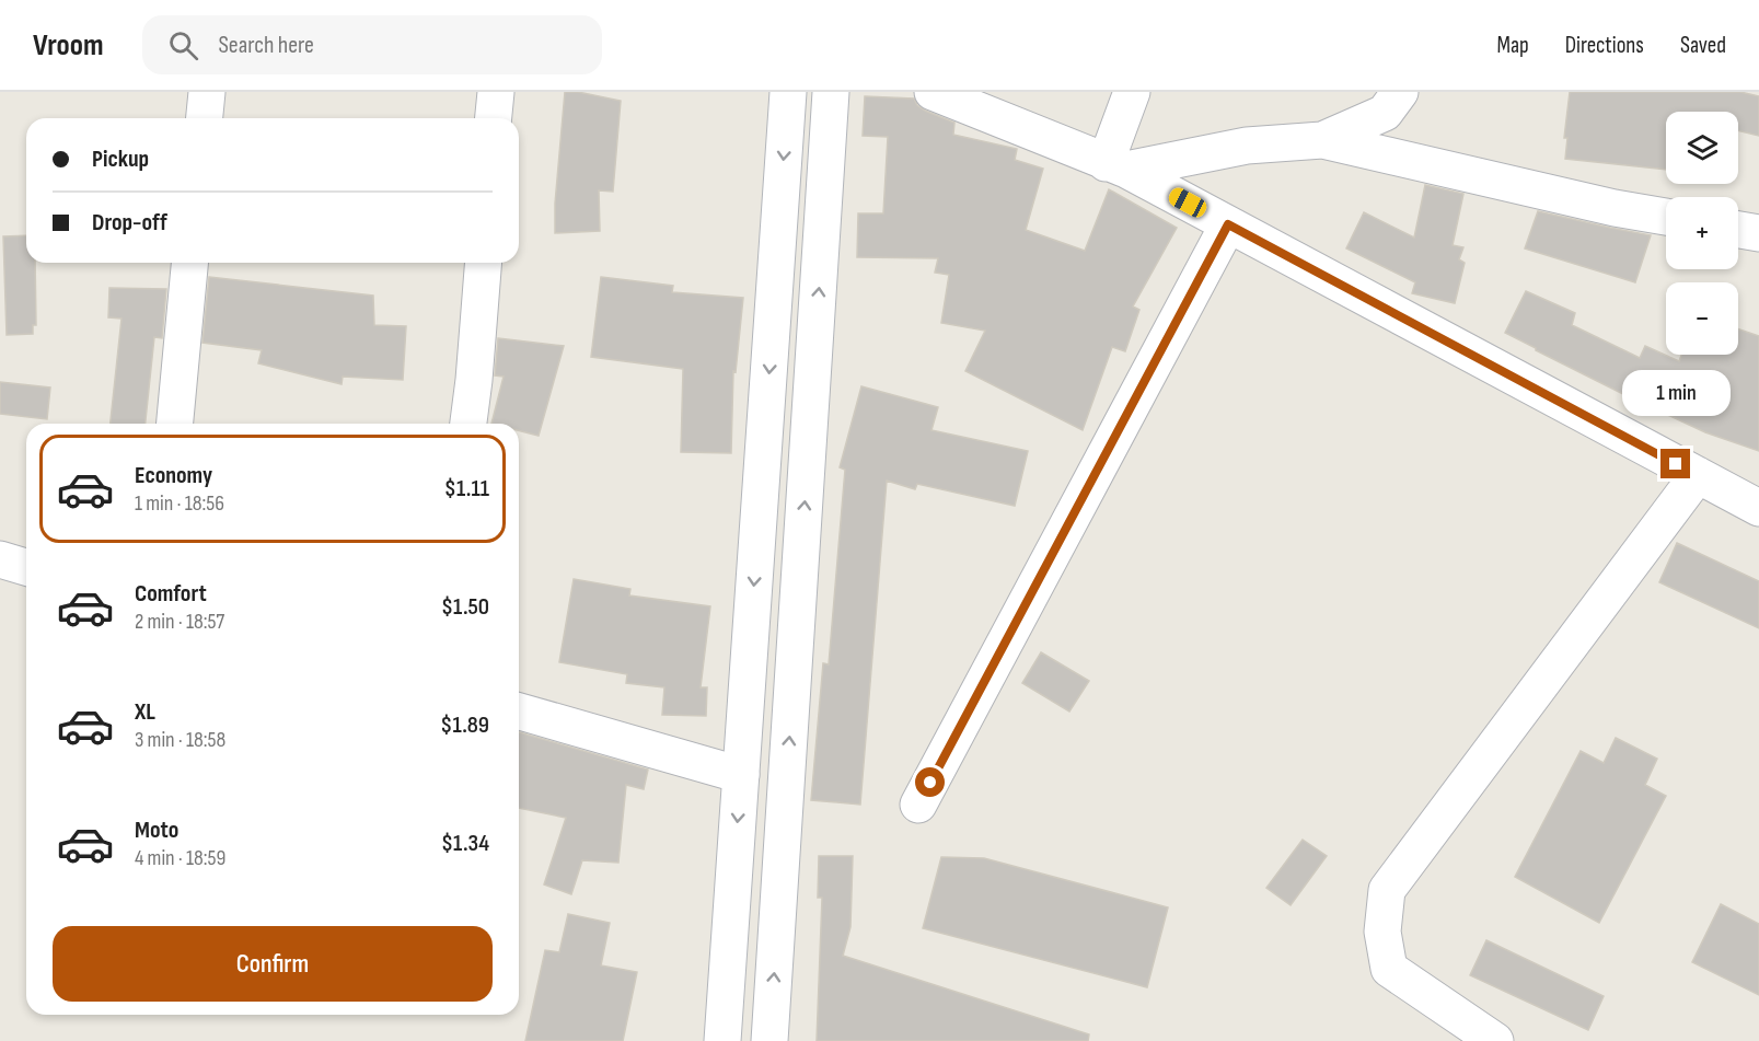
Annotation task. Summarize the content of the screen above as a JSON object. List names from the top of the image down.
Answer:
{
  "page": {
    "header": "Vroom",
    "search": "Search here",
    "nav": ["Map", "Directions", "Saved"],
    "map_buttons": ["+", "−"],
    "banner": ["Pickup", "Drop-off"],
    "bubble": "1 min",
    "list": [
      {
        "name": "Economy",
        "note": "1 min · 18:56",
        "value": "$1.11"
      },
      {
        "name": "Comfort",
        "note": "2 min · 18:57",
        "value": "$1.50"
      },
      {
        "name": "XL",
        "note": "3 min · 18:58",
        "value": "$1.89"
      },
      {
        "name": "Moto",
        "note": "4 min · 18:59",
        "value": "$1.34"
      }
    ],
    "buttons": "Confirm"
  }
}
